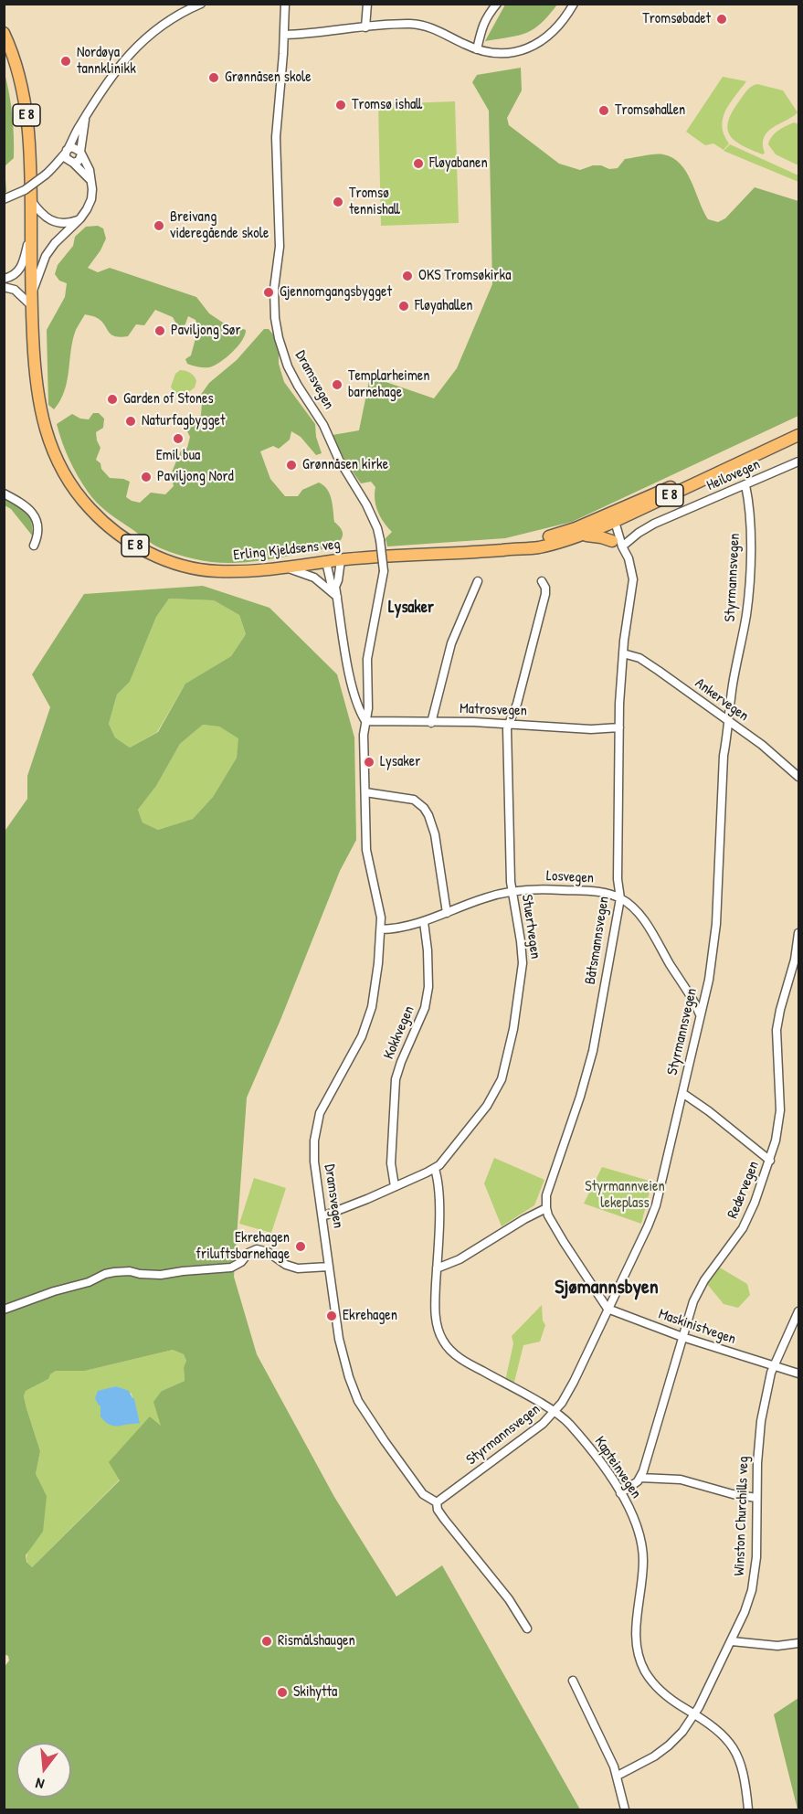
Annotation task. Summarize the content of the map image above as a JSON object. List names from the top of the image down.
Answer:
{
  "streets": {
    "highway": ["E 8", "Erling Kjeldsens veg"],
    "street": [
      "Dramsvegen",
      "Heilovegen",
      "Styrmannsvegen",
      "Ankervegen",
      "Matrosvegen",
      "Losvegen",
      "Stuertvegen",
      "Båtsmannsvegen",
      "Kokkvegen",
      "Redervegen",
      "Maskinistvegen",
      "Kapteinvegen",
      "Winston Churchills veg"
    ]
  },
  "crossings": [
    ["E 8", "Heilovegen"],
    ["E 8", "Erling Kjeldsens veg"],
    ["E 8", "Båtsmannsvegen"],
    ["Dramsvegen", "Erling Kjeldsens veg"],
    ["Dramsvegen", "Styrmannsvegen"],
    ["Dramsvegen", "Matrosvegen"],
    ["Dramsvegen", "Losvegen"],
    ["Dramsvegen", "Stuertvegen"],
    ["Heilovegen", "Styrmannsvegen"],
    ["Heilovegen", "Båtsmannsvegen"],
    ["Erling Kjeldsens veg", "Båtsmannsvegen"],
    ["Styrmannsvegen", "Ankervegen"],
    ["Styrmannsvegen", "Losvegen"],
    ["Styrmannsvegen", "Maskinistvegen"],
    ["Styrmannsvegen", "Kapteinvegen"],
    ["Ankervegen", "Båtsmannsvegen"],
    ["Matrosvegen", "Stuertvegen"],
    ["Matrosvegen", "Båtsmannsvegen"],
    ["Losvegen", "Stuertvegen"],
    ["Losvegen", "Båtsmannsvegen"],
    ["Losvegen", "Kokkvegen"],
    ["Stuertvegen", "Kokkvegen"],
    ["Stuertvegen", "Kapteinvegen"],
    ["Redervegen", "Maskinistvegen"],
    ["Maskinistvegen", "Winston Churchills veg"],
    ["Kapteinvegen", "Winston Churchills veg"]
  ],
  "districts": ["Lysaker", "Sjømannsbyen"],
  "parks": ["Styrmannveien lekeplass"],
  "places": [
    "Tromsøbadet",
    "Nordøya tannklinikk",
    "Grønnåsen skole",
    "Tromsø ishall",
    "Tromsøhallen",
    "Fløyabanen",
    "Tromsø tennishall",
    "Breivang videregående skole",
    "OKS Tromsøkirka",
    "Gjennomgangsbygget",
    "Fløyahallen",
    "Paviljong Sør",
    "Templarheimen barnehage",
    "Garden of Stones",
    "Naturfagbygget",
    "Emil bua",
    "Grønnåsen kirke",
    "Paviljong Nord",
    "Lysaker",
    "Ekrehagen friluftsbarnehage",
    "Ekrehagen",
    "Rismålshaugen",
    "Skihytta"
  ],
  "north": "bottom"
}
